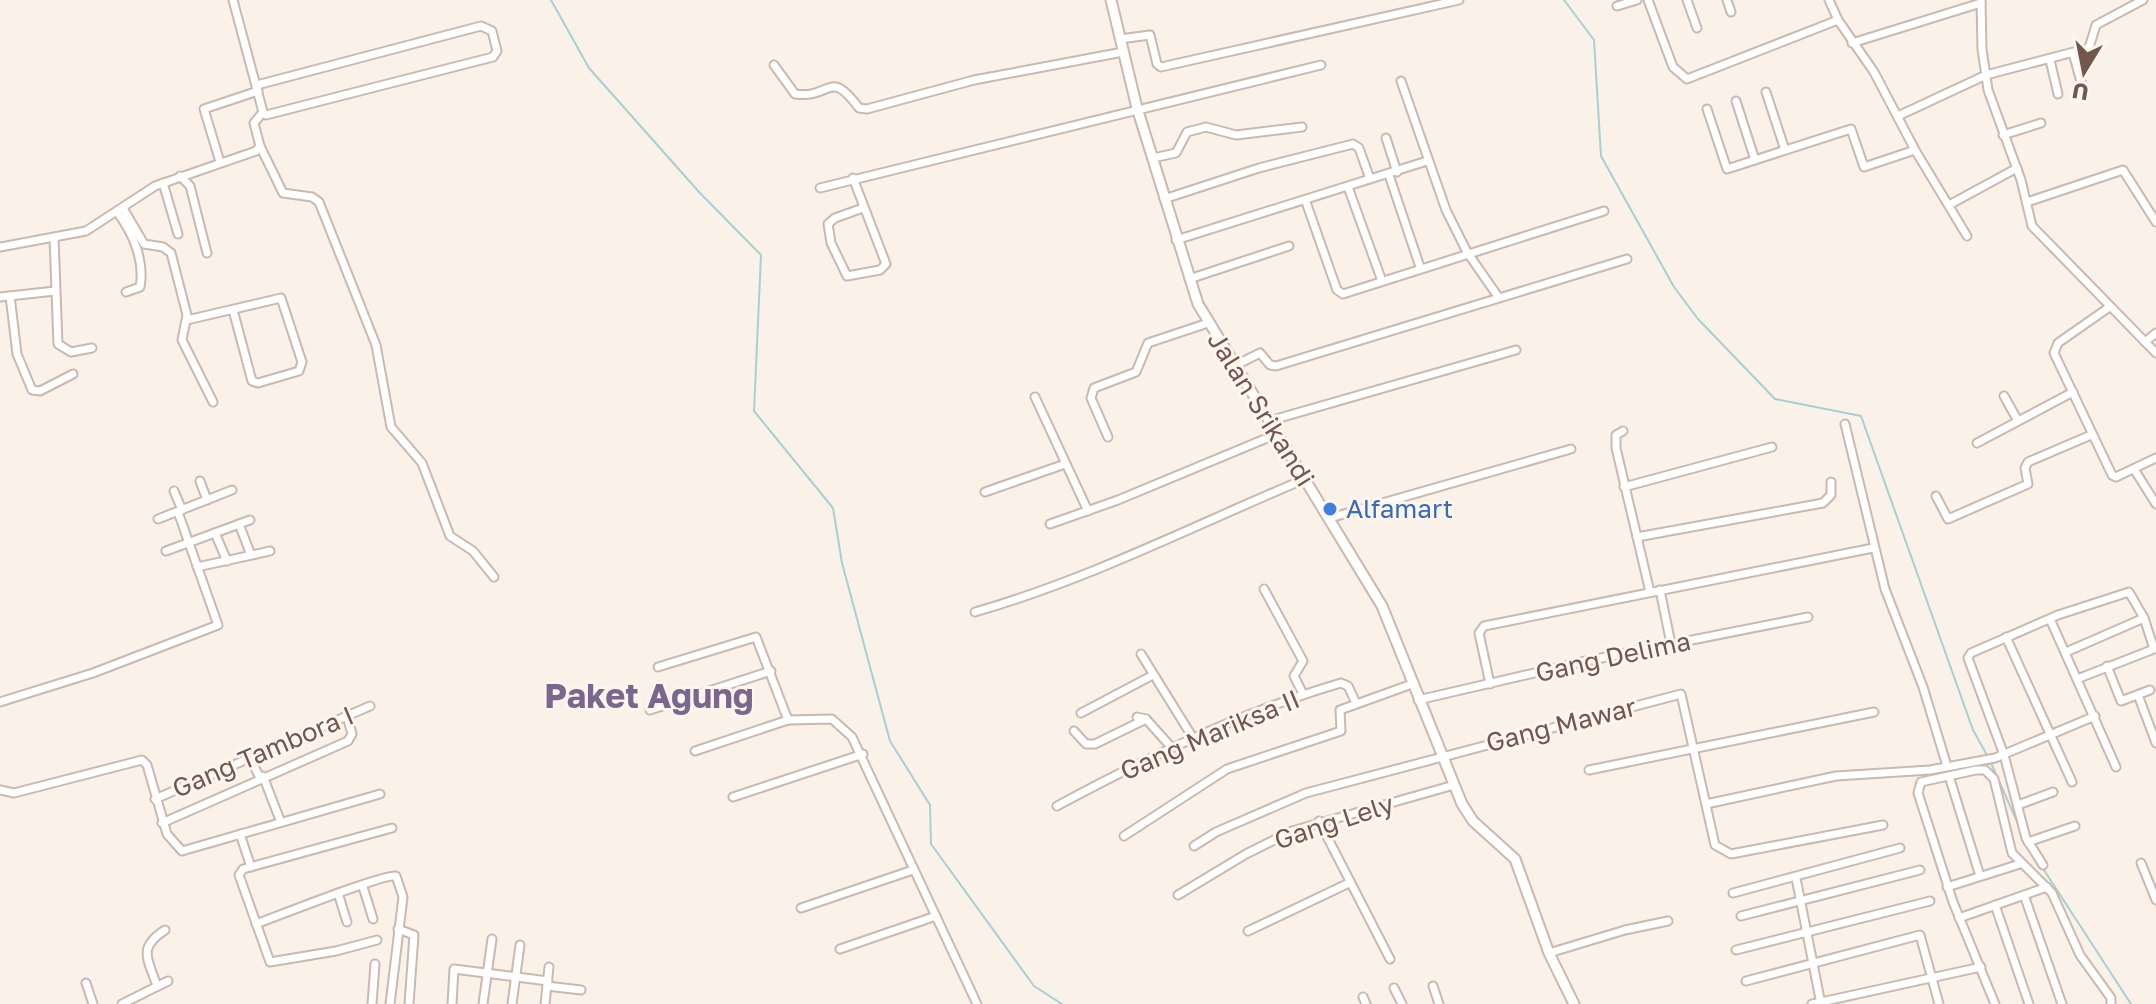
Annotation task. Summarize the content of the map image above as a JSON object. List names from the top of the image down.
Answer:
{
  "streets": {
    "street": [
      "Jalan Srikandi",
      "Gang Delima",
      "Gang Mawar",
      "Gang Mariksa II",
      "Gang Tambora I",
      "Gang Lely"
    ]
  },
  "crossings": [
    ["Jalan Srikandi", "Gang Delima"],
    ["Jalan Srikandi", "Gang Mawar"],
    ["Jalan Srikandi", "Gang Lely"]
  ],
  "districts": ["Paket Agung"],
  "places": ["Alfamart"],
  "north": "bottom"
}
